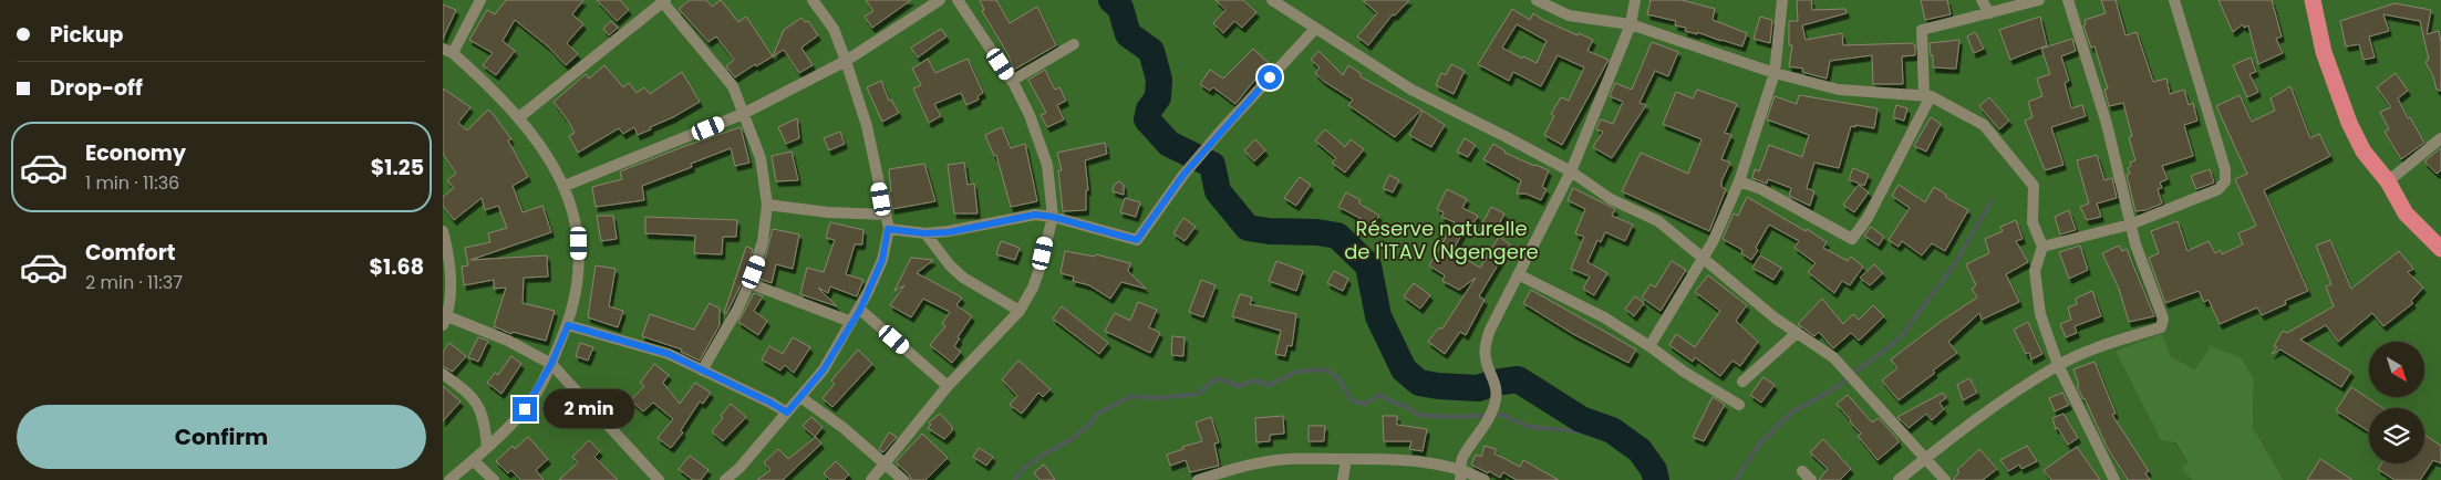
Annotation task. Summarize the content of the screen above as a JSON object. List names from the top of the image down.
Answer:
{
  "parks": ["Réserve naturelle de l'ITAV (Ngengere"],
  "north": "bottom right",
  "page": {
    "banner": ["Pickup", "Drop-off"],
    "list": [
      {
        "name": "Economy",
        "note": "1 min · 11:36",
        "value": "$1.25"
      },
      {
        "name": "Comfort",
        "note": "2 min · 11:37",
        "value": "$1.68"
      }
    ],
    "bubble": "2 min",
    "buttons": "Confirm"
  }
}
